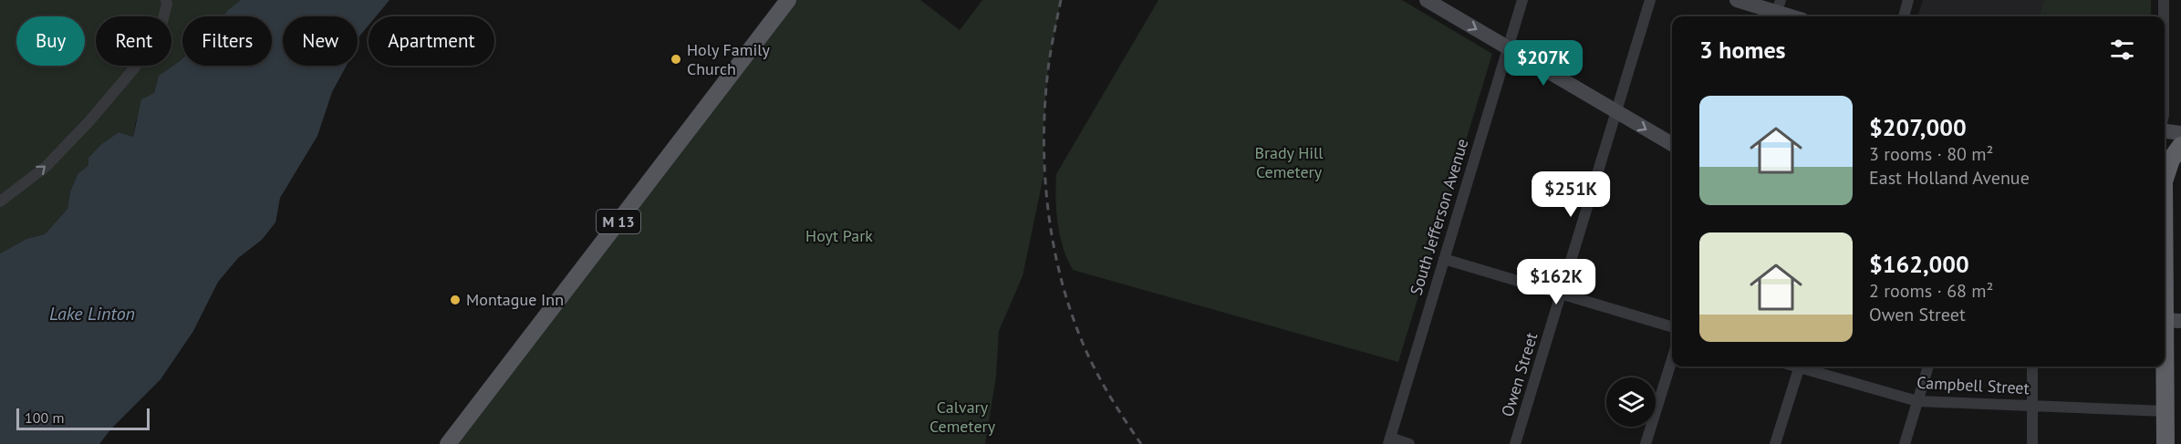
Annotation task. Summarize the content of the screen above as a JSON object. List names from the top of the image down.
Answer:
{
  "streets": {
    "main road": ["M 13"],
    "street": ["South Jefferson Avenue", "Owen Street", "Campbell Street"]
  },
  "water": ["Lake Linton"],
  "parks": ["Brady Hill Cemetery", "Hoyt Park", "Calvary Cemetery"],
  "places": ["Holy Family Church", "Montague Inn"],
  "scale_bar": "100 m",
  "page": {
    "chip": [
      "Buy",
      "Rent",
      "Filters",
      "New",
      "Apartment"
    ],
    "heading": "3 homes",
    "price": ["$207K", "$251K", "$162K"],
    "list": [
      {
        "name": "$207,000",
        "note": "3 rooms · 80 m² · East Holland Avenue"
      },
      {
        "name": "$162,000",
        "note": "2 rooms · 68 m² · Owen Street"
      }
    ],
    "scale": "100 m"
  }
}
